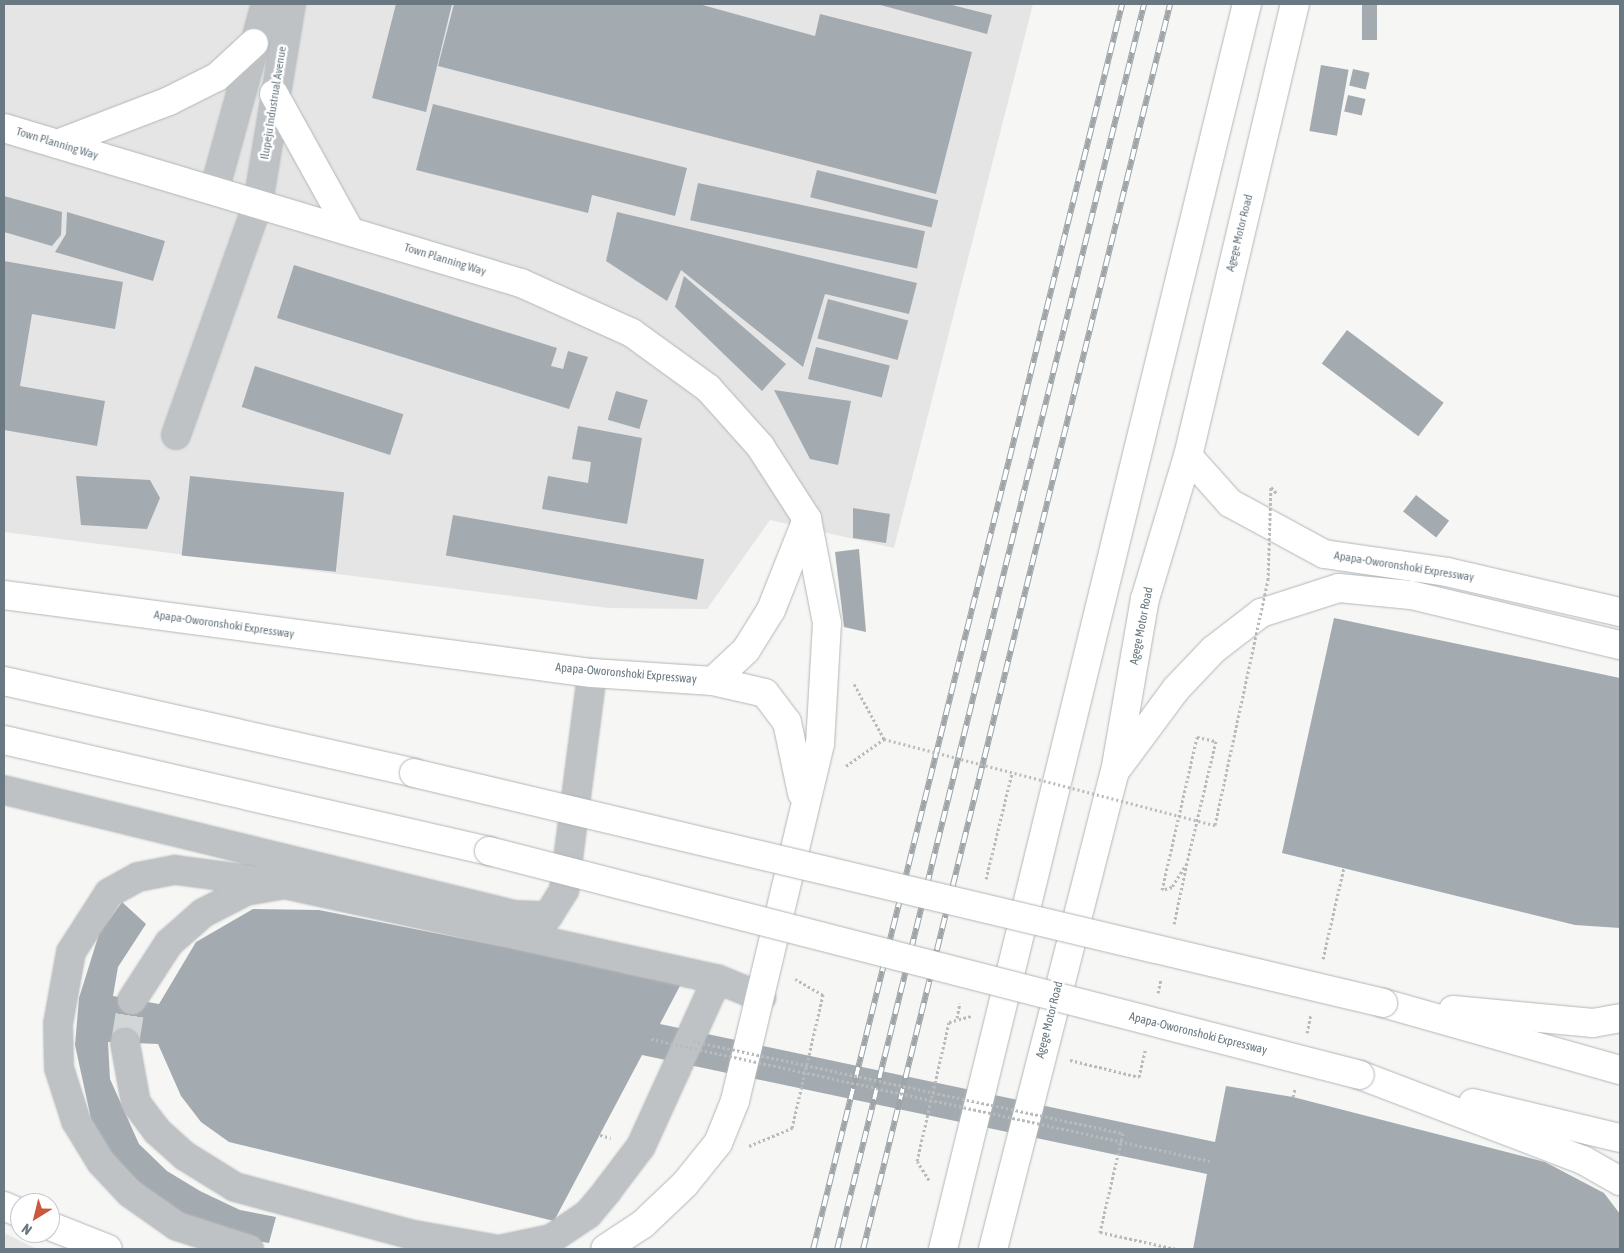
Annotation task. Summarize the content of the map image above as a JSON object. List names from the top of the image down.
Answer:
{
  "streets": {
    "main road": ["Town Planning Way", "Agege Motor Road", "Apapa-Oworonshoki Expressway"],
    "street": ["Ilupeju Industrual Avenue"]
  },
  "crossings": [
    ["Ilupeju Industrual Avenue", "Town Planning Way"],
    ["Town Planning Way", "Apapa-Oworonshoki Expressway"],
    ["Agege Motor Road", "Apapa-Oworonshoki Expressway"]
  ],
  "north": "bottom left"
}
